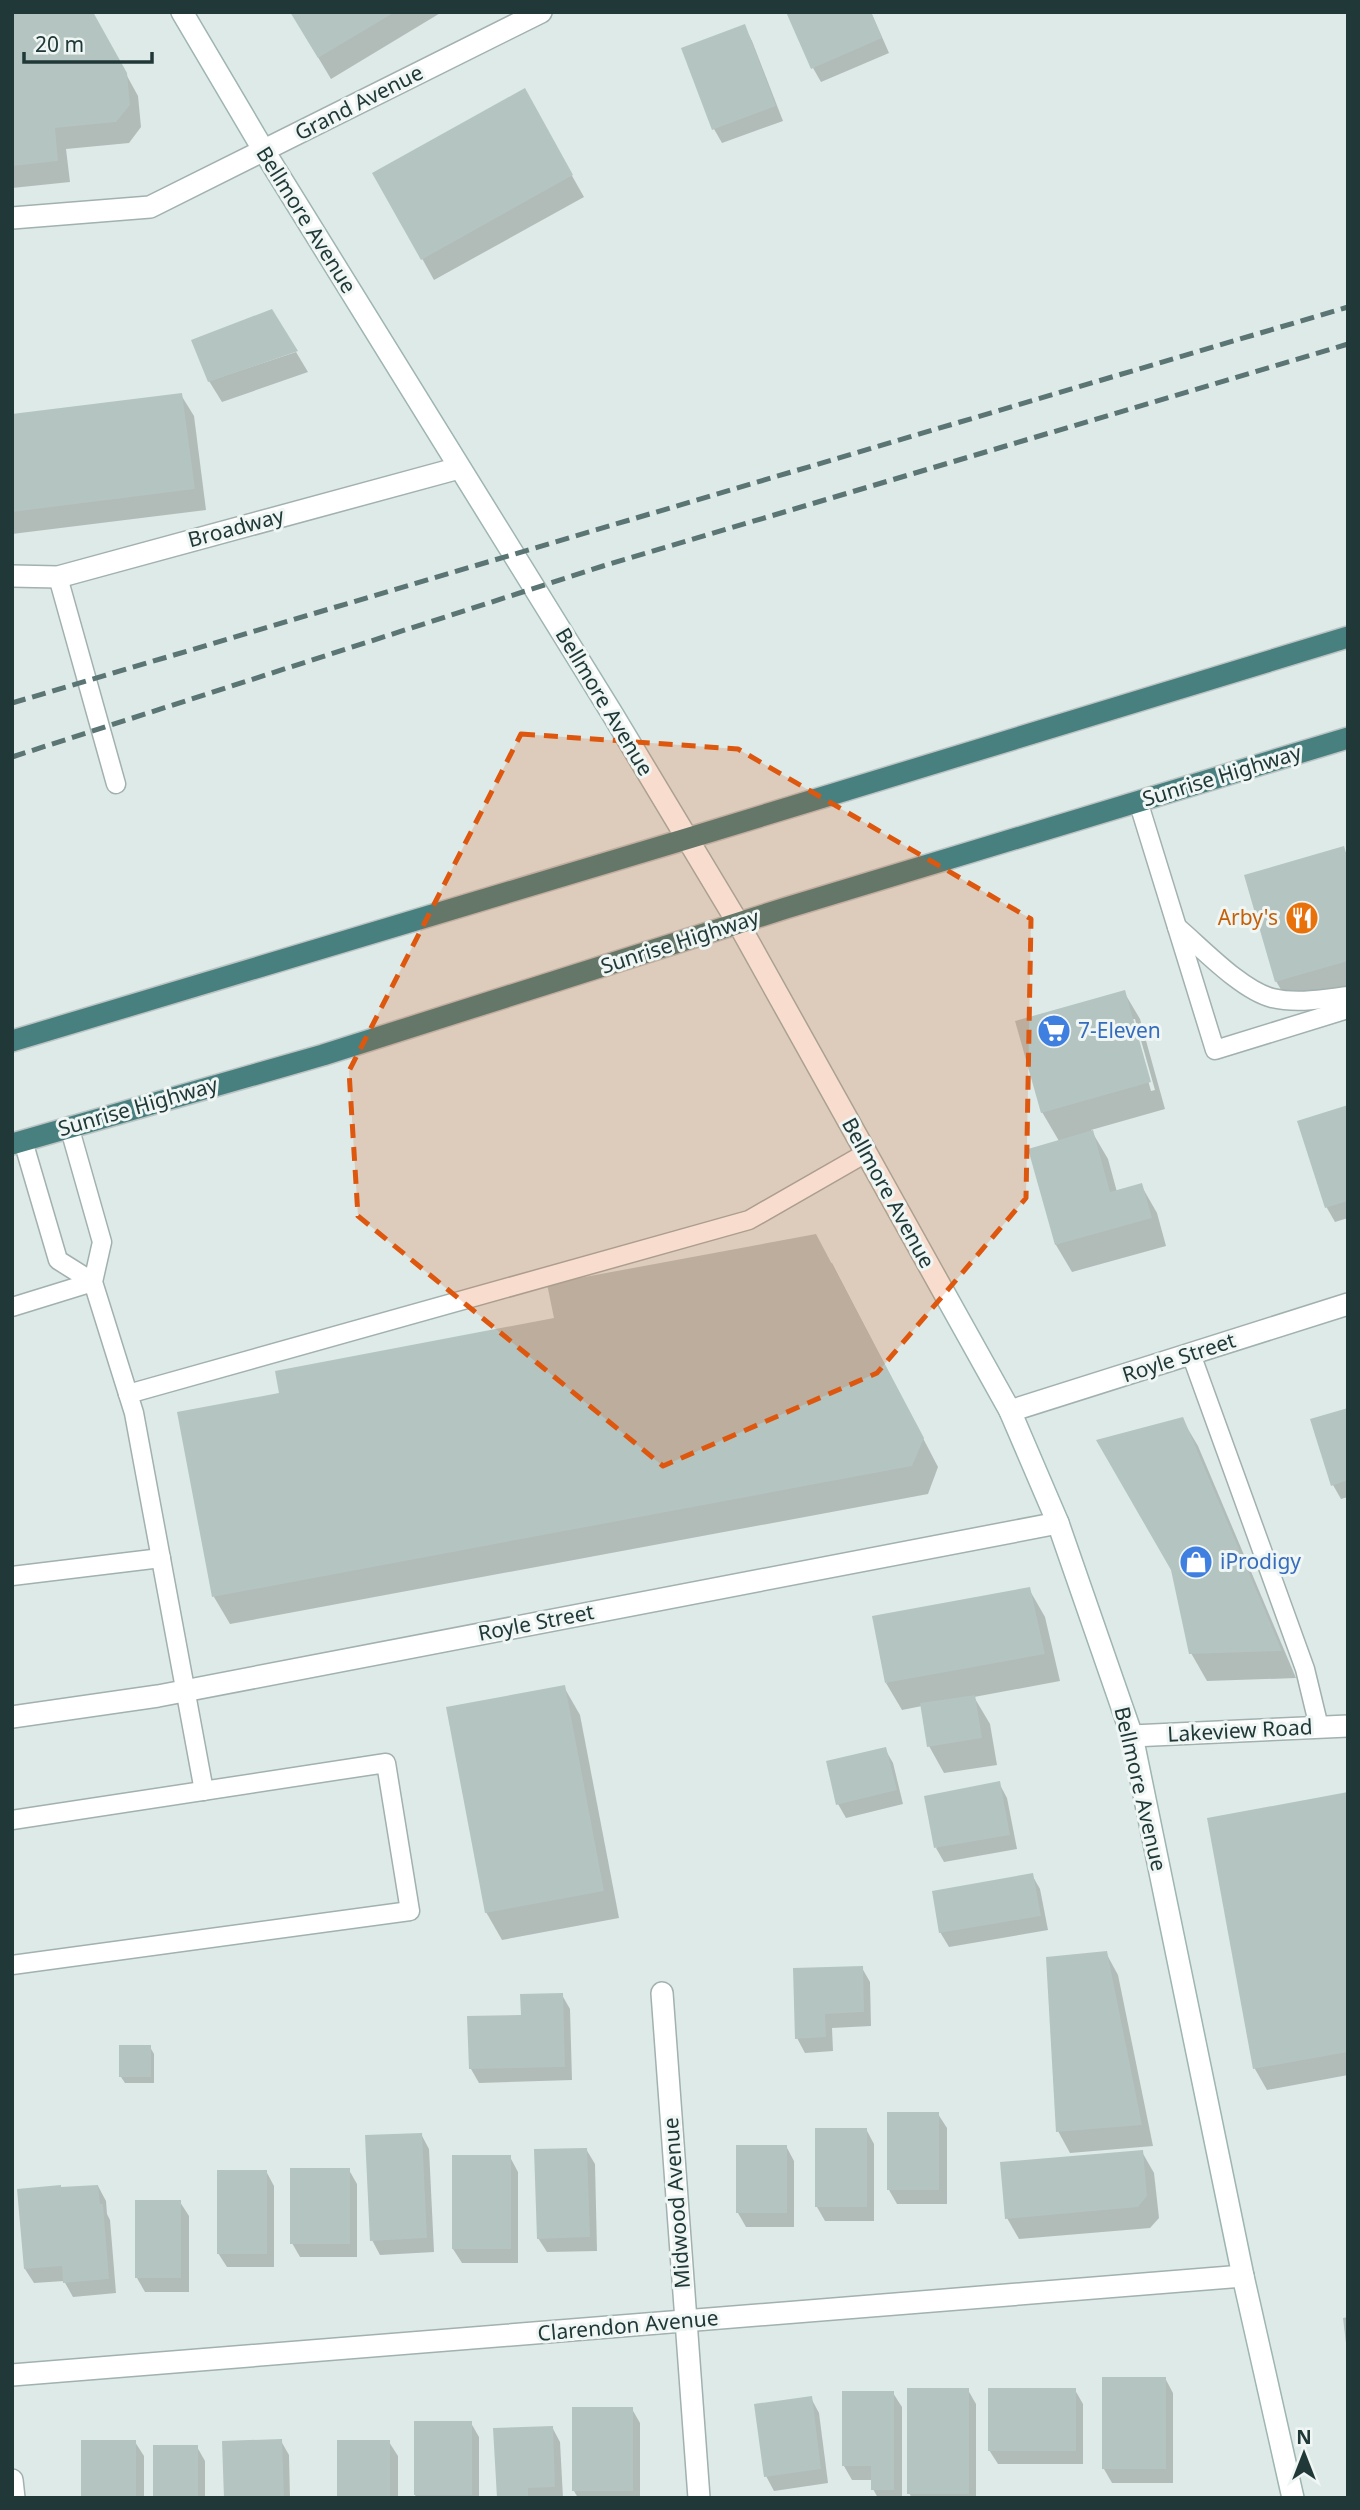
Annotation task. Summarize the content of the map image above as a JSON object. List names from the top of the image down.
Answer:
{
  "streets": {
    "highway": ["Sunrise Highway"],
    "street": [
      "Grand Avenue",
      "Bellmore Avenue",
      "Broadway",
      "Royle Street",
      "Lakeview Road",
      "Midwood Avenue",
      "Clarendon Avenue"
    ]
  },
  "crossings": [
    ["Grand Avenue", "Bellmore Avenue"],
    ["Bellmore Avenue", "Broadway"],
    ["Bellmore Avenue", "Sunrise Highway"],
    ["Bellmore Avenue", "Royle Street"],
    ["Bellmore Avenue", "Lakeview Road"],
    ["Bellmore Avenue", "Clarendon Avenue"],
    ["Midwood Avenue", "Clarendon Avenue"]
  ],
  "places": {
    "restaurant": ["Arby's"],
    "supermarket": ["7-Eleven"],
    "shop": ["iProdigy"]
  },
  "scale_bar": "20 m",
  "north": "top"
}
